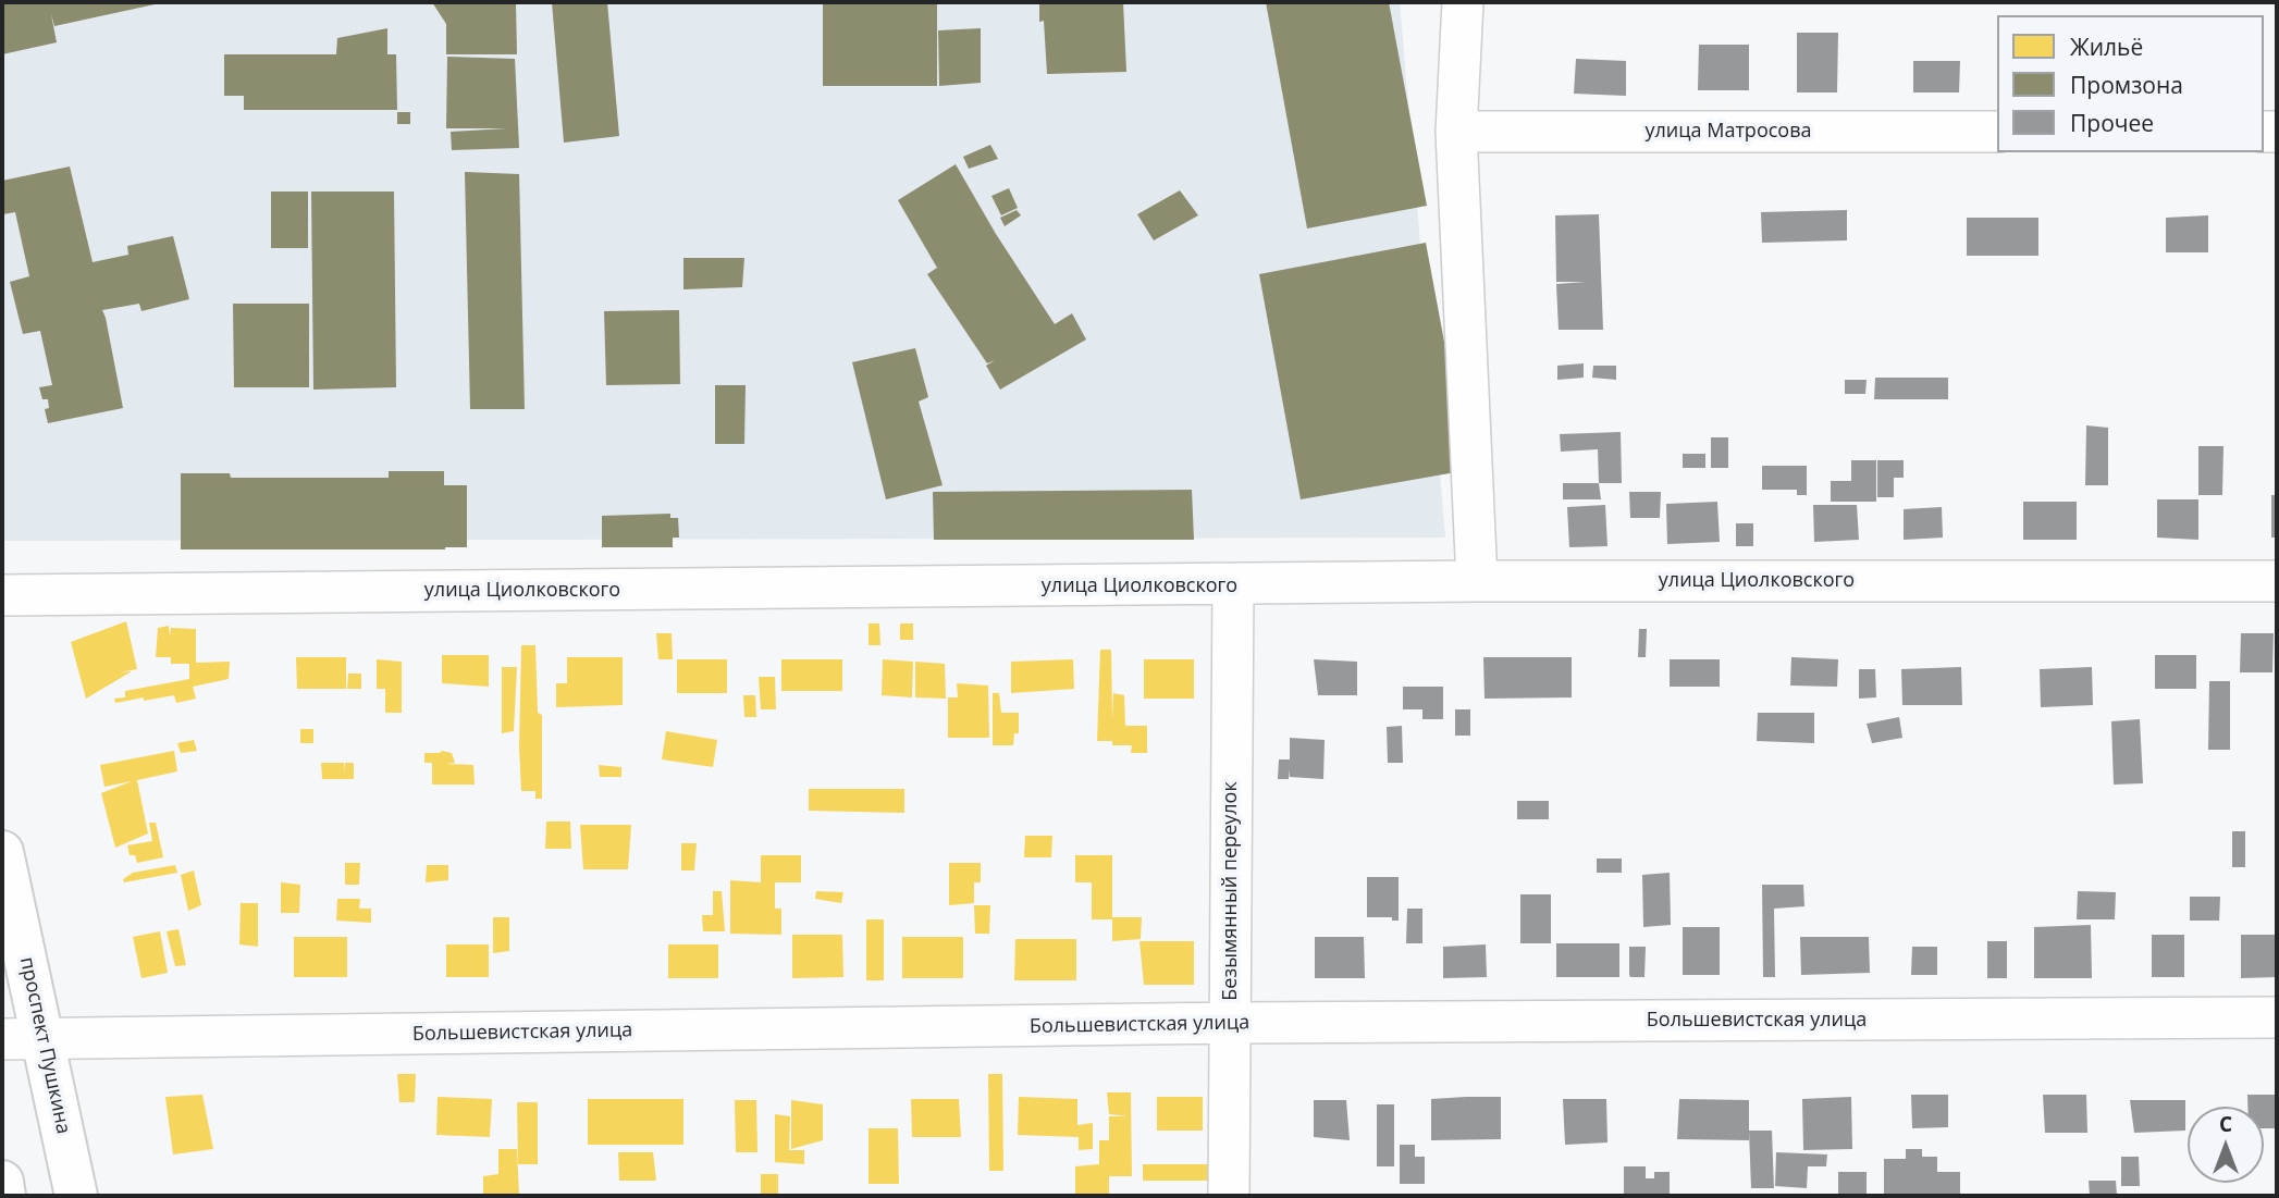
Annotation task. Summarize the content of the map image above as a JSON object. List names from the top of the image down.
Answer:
{
  "streets": {
    "main road": ["проспект Пушкина"],
    "street": [
      "улица Матросова",
      "улица Циолковского",
      "Безымянный переулок",
      "Большевистская улица"
    ]
  },
  "crossings": [
    ["улица Циолковского", "Безымянный переулок"],
    ["Безымянный переулок", "Большевистская улица"],
    ["Большевистская улица", "проспект Пушкина"]
  ],
  "legend": ["Жильё", "Промзона", "Прочее"],
  "north": "top"
}
